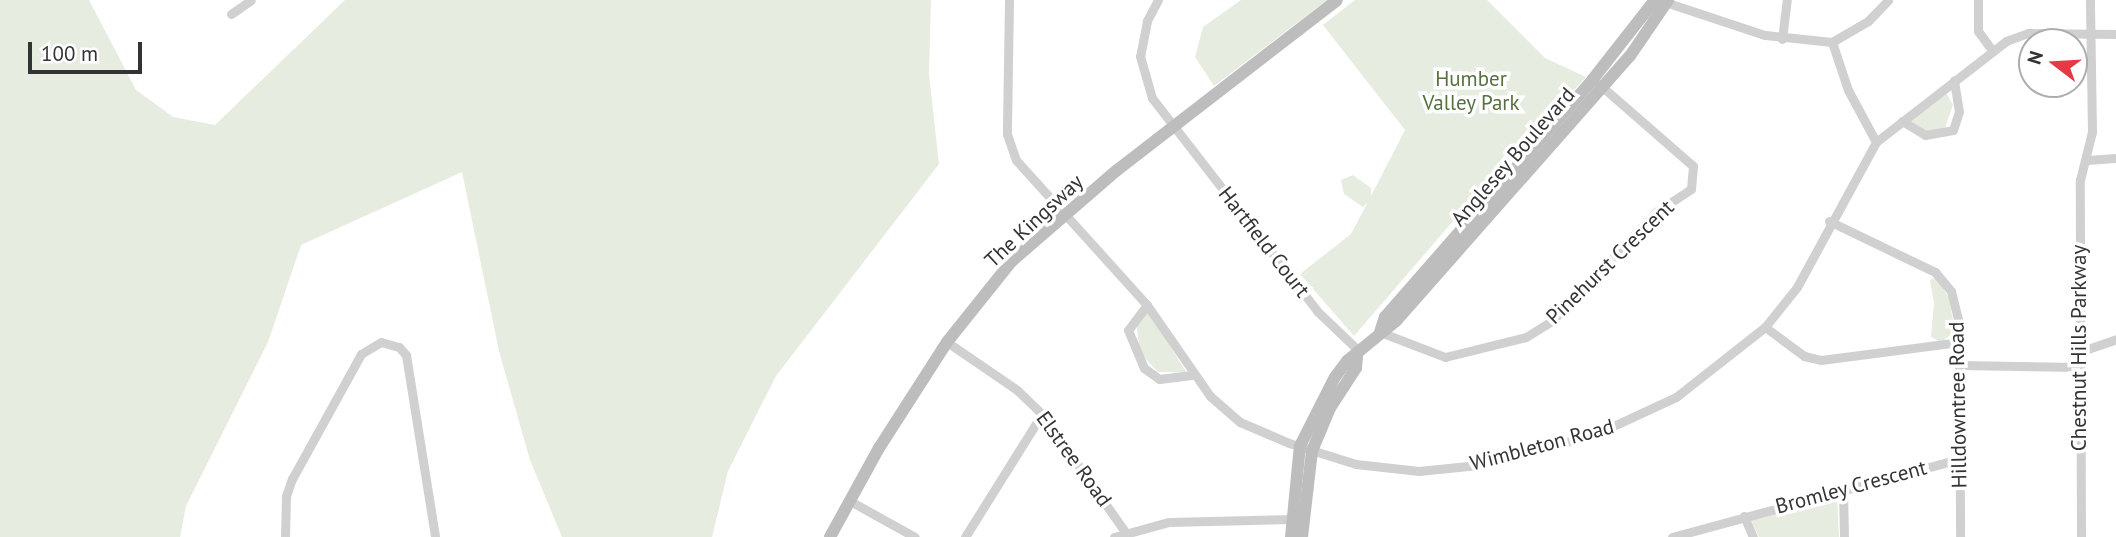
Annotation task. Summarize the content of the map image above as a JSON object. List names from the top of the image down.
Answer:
{
  "streets": {
    "street": [
      "Anglesey Boulevard",
      "The Kingsway",
      "Hartfield Court",
      "Pinehurst Crescent",
      "Chestnut Hills Parkway",
      "Hilldowntree Road",
      "Wimbleton Road",
      "Elstree Road",
      "Bromley Crescent"
    ]
  },
  "crossings": [
    ["Anglesey Boulevard", "Hartfield Court"],
    ["Anglesey Boulevard", "Pinehurst Crescent"],
    ["Anglesey Boulevard", "Wimbleton Road"],
    ["The Kingsway", "Hartfield Court"],
    ["The Kingsway", "Wimbleton Road"],
    ["The Kingsway", "Elstree Road"],
    ["Chestnut Hills Parkway", "Wimbleton Road"],
    ["Hilldowntree Road", "Wimbleton Road"],
    ["Hilldowntree Road", "Bromley Crescent"]
  ],
  "parks": ["Humber Valley Park"],
  "scale_bar": "100 m",
  "north": "left"
}
